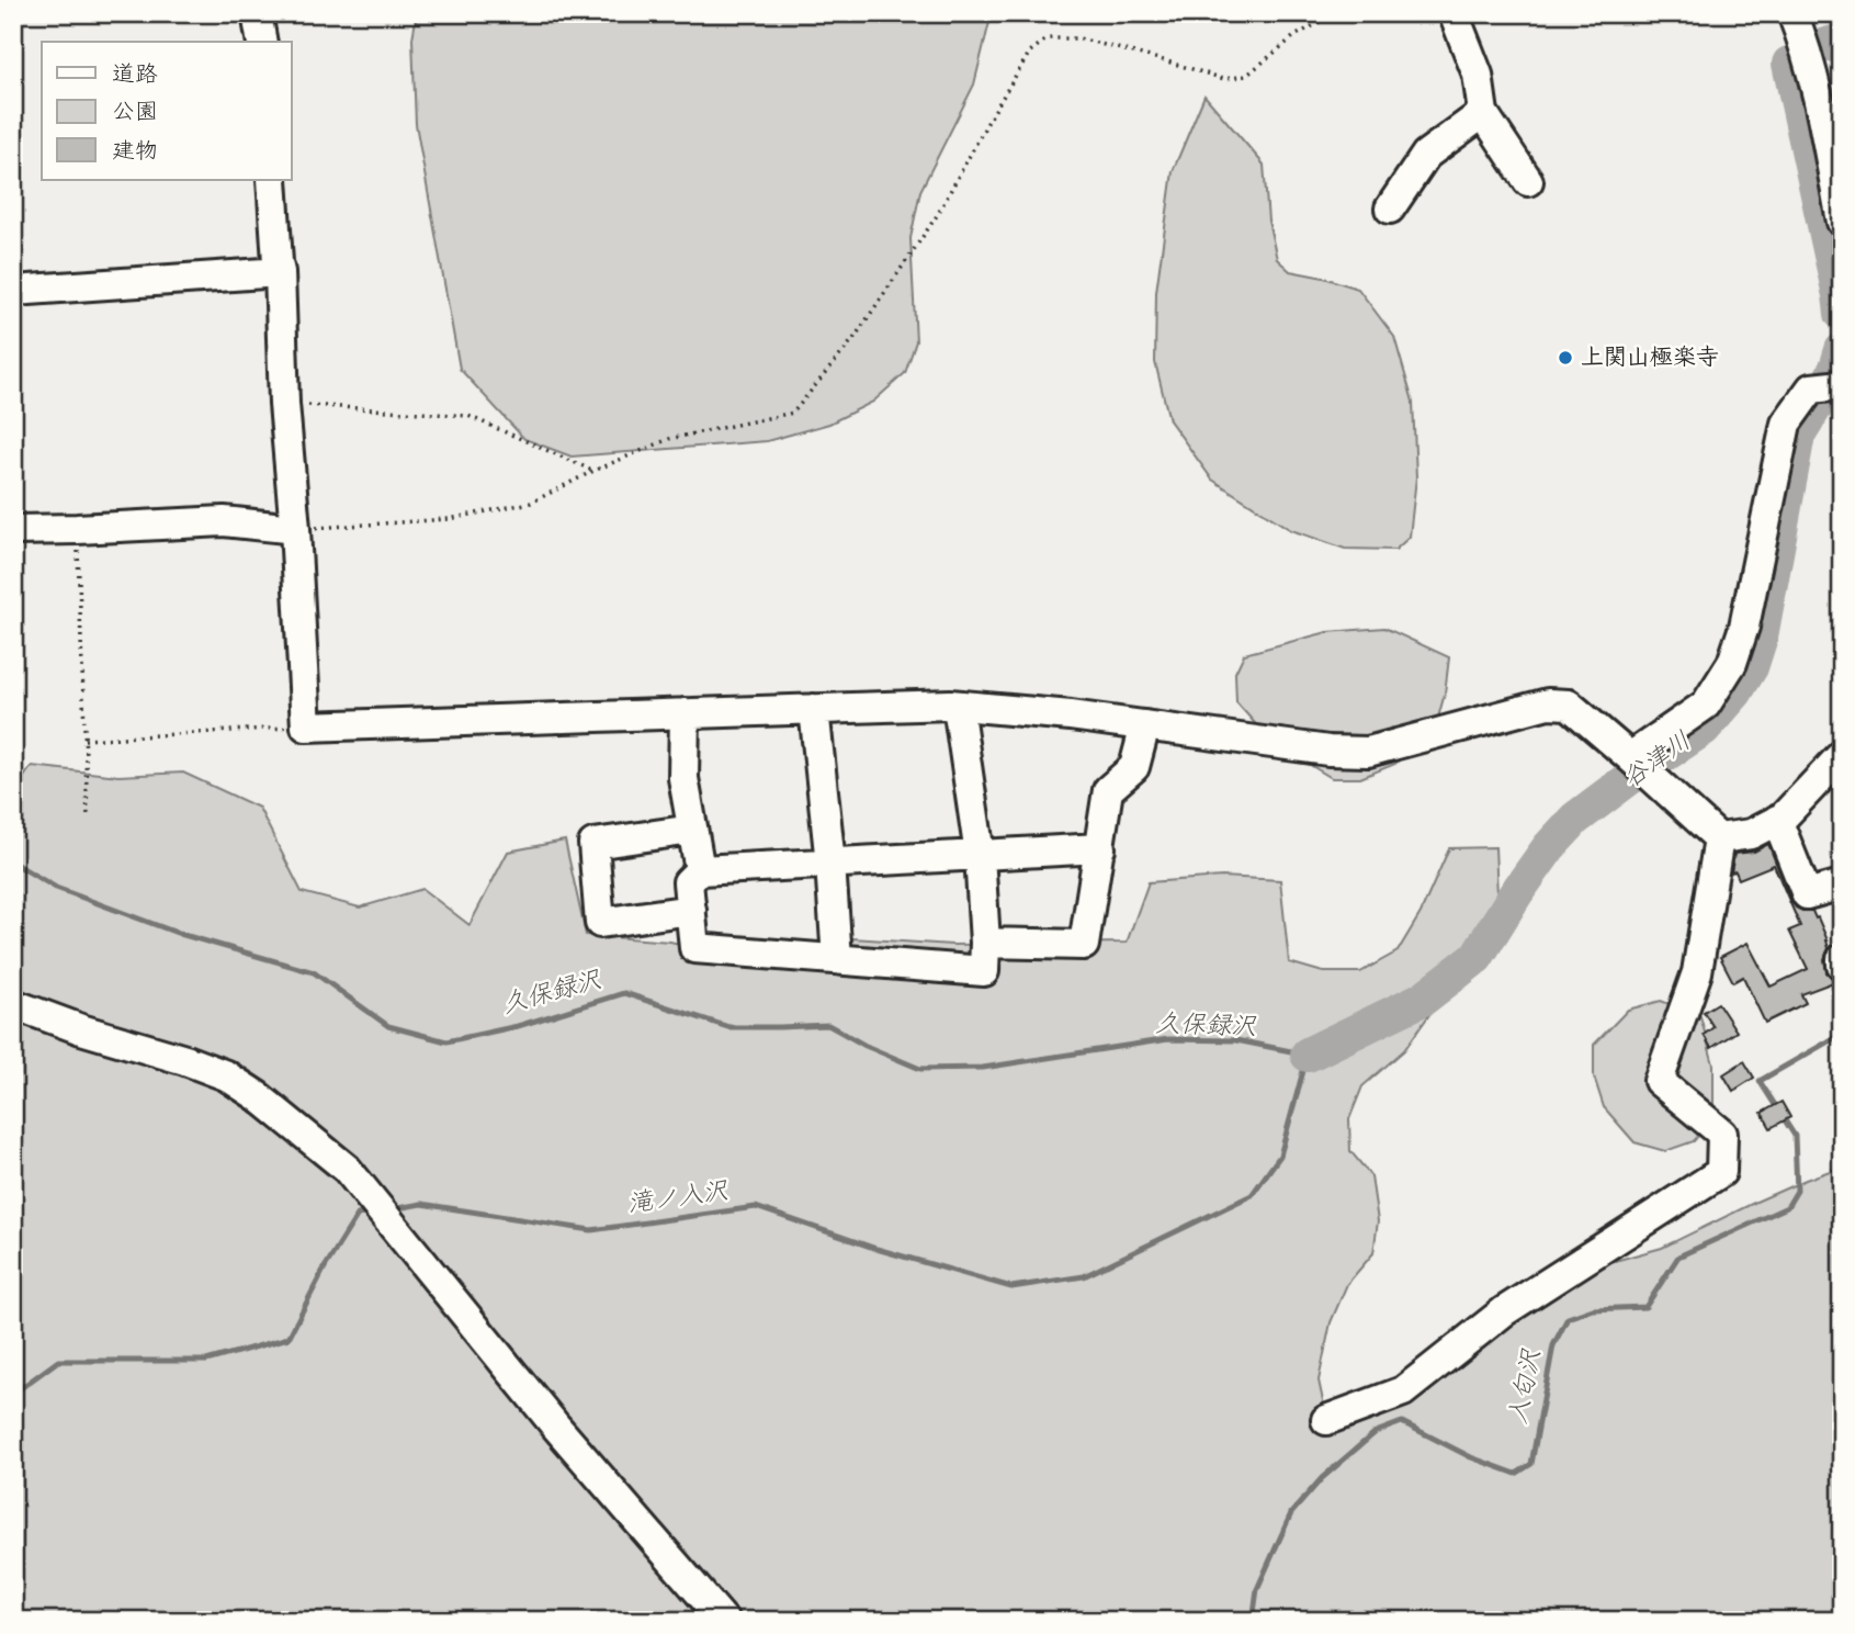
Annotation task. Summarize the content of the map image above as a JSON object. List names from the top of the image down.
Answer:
{
  "water": [
    "谷津川",
    "久保録沢",
    "滝ノ入沢",
    "入匂沢"
  ],
  "places": ["上関山極楽寺"],
  "legend": ["道路", "公園", "建物"]
}
